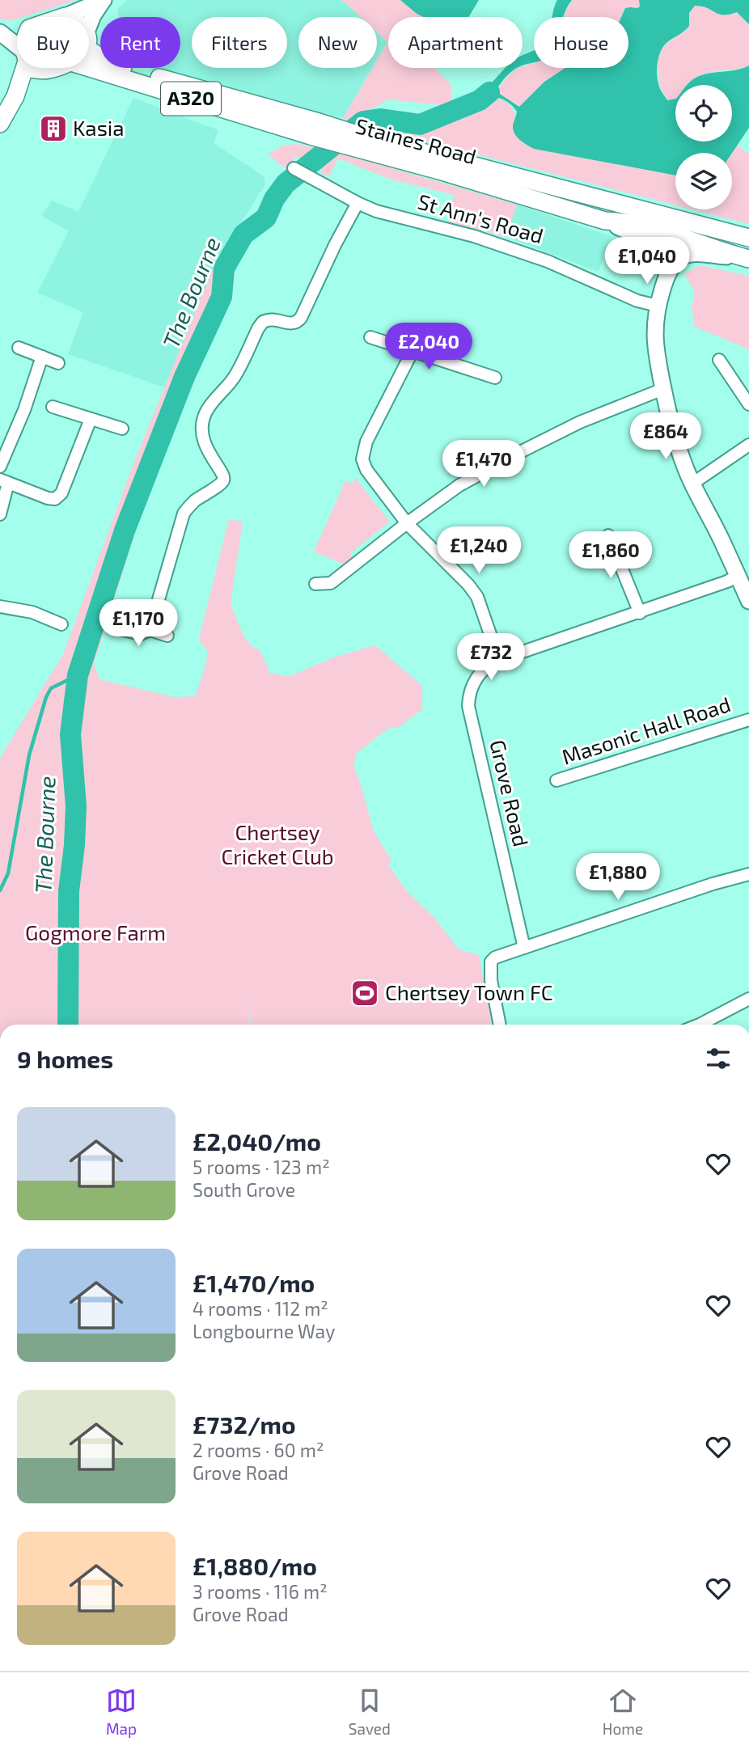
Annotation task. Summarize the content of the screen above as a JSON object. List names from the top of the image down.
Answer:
{
  "streets": {
    "main road": ["A320", "Staines Road"],
    "street": ["St Ann's Road", "Masonic Hall Road", "Grove Road"]
  },
  "water": ["The Bourne"],
  "parks": ["Chertsey Cricket Club", "Gogmore Farm"],
  "places": {
    "building": ["Kasia"],
    "sports": ["Chertsey Town FC"]
  },
  "page": {
    "chip": [
      "Buy",
      "Rent",
      "Filters",
      "New",
      "Apartment",
      "House"
    ],
    "price": [
      "£1,040",
      "£2,040",
      "£864",
      "£1,470",
      "£1,240",
      "£1,860",
      "£1,170",
      "£732",
      "£1,880"
    ],
    "heading": "9 homes",
    "list": [
      {
        "name": "£2,040/mo",
        "note": "5 rooms · 123 m² · South Grove"
      },
      {
        "name": "£1,470/mo",
        "note": "4 rooms · 112 m² · Longbourne Way"
      },
      {
        "name": "£732/mo",
        "note": "2 rooms · 60 m² · Grove Road"
      },
      {
        "name": "£1,880/mo",
        "note": "3 rooms · 116 m² · Grove Road"
      }
    ],
    "tabs": ["Map", "Saved", "Home"]
  }
}
